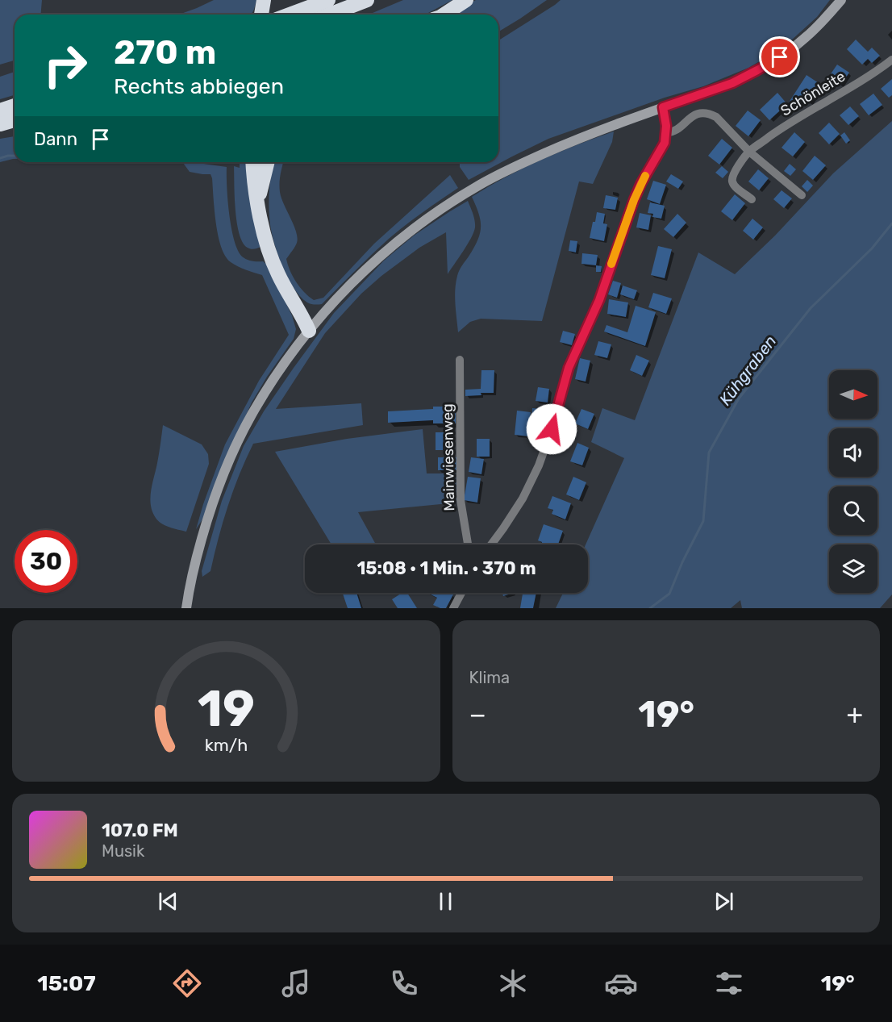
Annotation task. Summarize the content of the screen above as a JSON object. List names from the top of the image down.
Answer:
{
  "streets": {
    "street": ["Schönleite", "Mainwiesenweg"]
  },
  "water": ["Kühgraben"],
  "north": "right",
  "page": {
    "turn": ["270 m", "Rechts abbiegen"],
    "then": "Dann",
    "limit": "30",
    "trip": "15:08 · 1 Min. · 370 m",
    "tile": "Klima",
    "heat": ["−", "19°", "+"],
    "song": ["107.0 FM", "Musik"],
    "tabs": ["15:07", "19°"],
    "gauge": ["19", "km/h"]
  }
}
